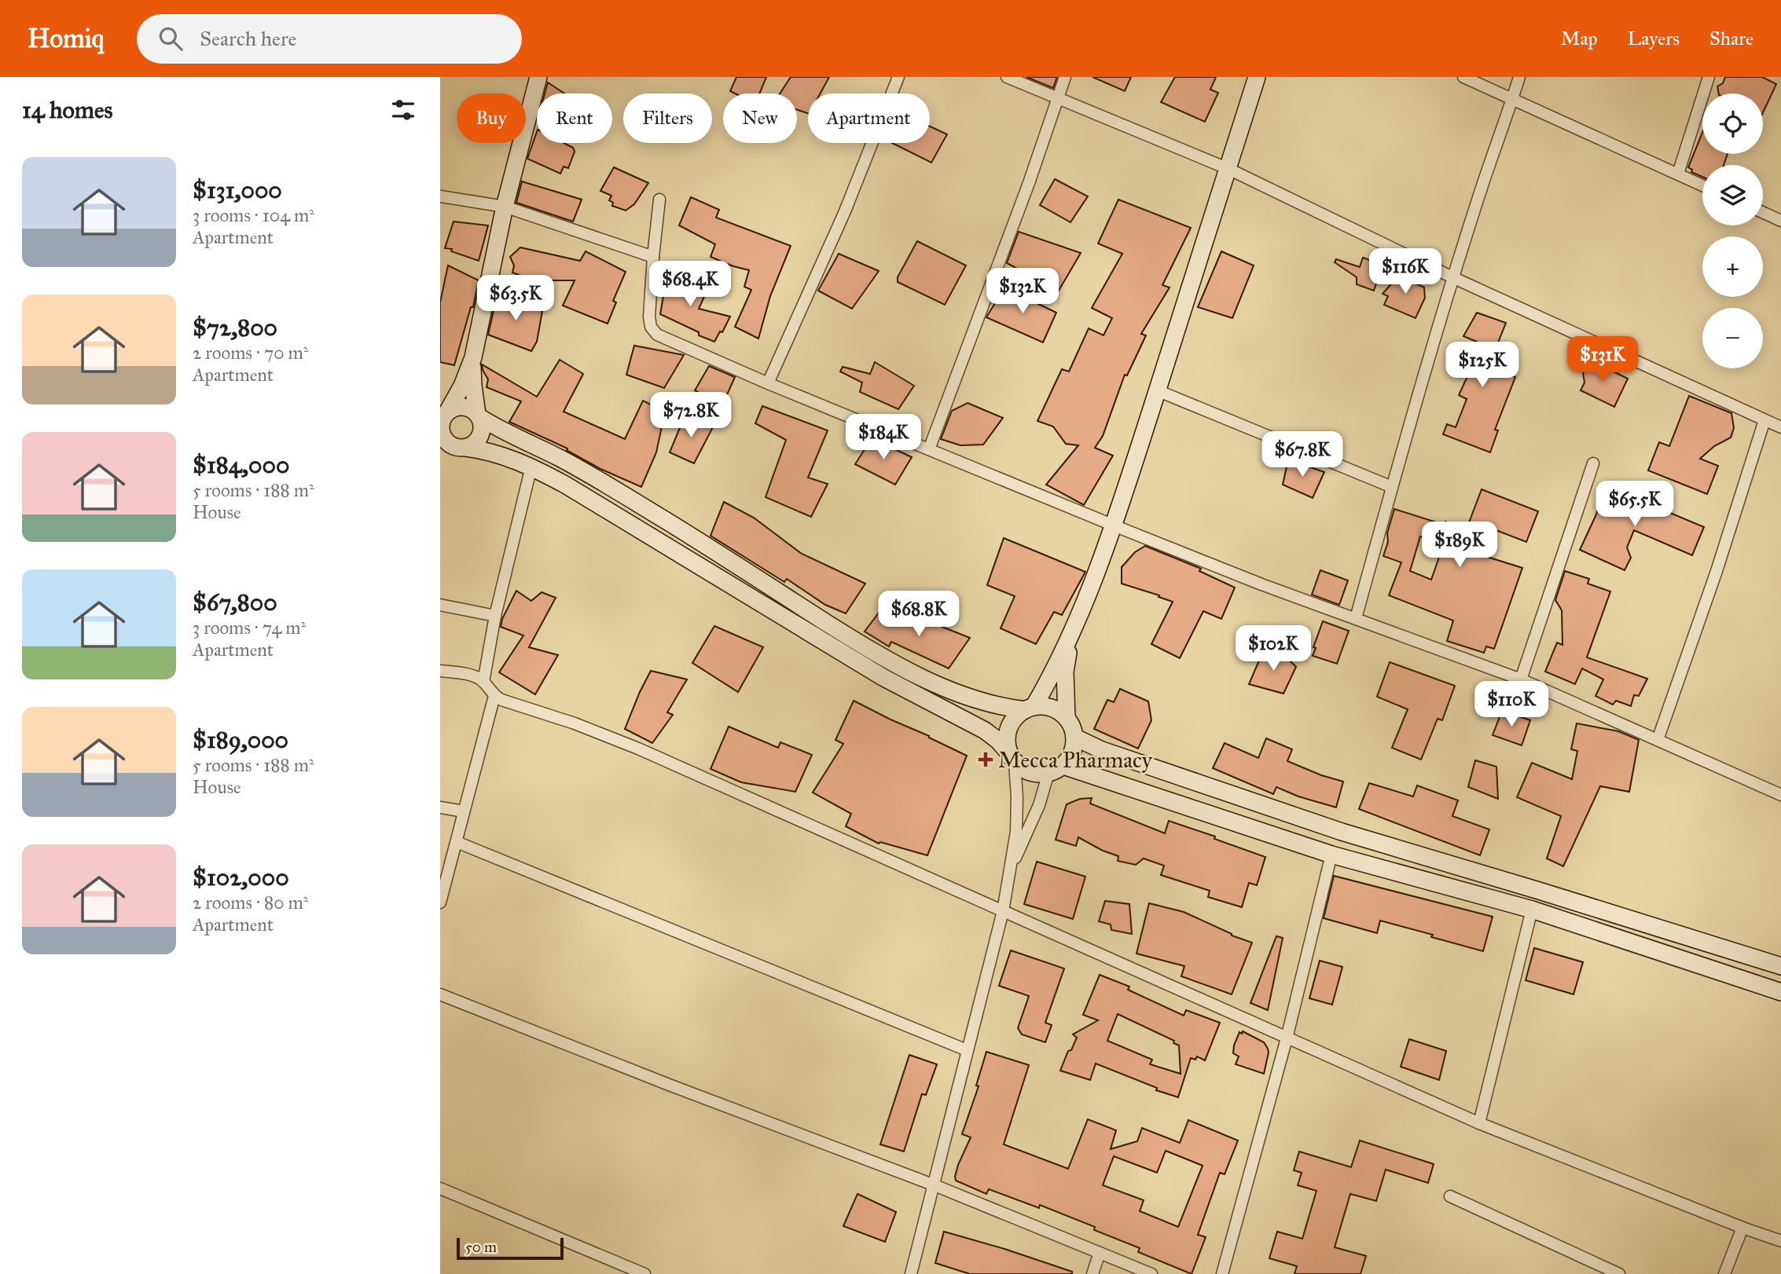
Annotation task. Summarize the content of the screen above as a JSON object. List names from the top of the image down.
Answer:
{
  "places": {
    "health": ["Mecca Pharmacy"]
  },
  "scale_bar": "50 m",
  "page": {
    "header": "Homiq",
    "search": "Search here",
    "nav": ["Map", "Layers", "Share"],
    "heading": "14 homes",
    "map_buttons": ["+", "−"],
    "chip": [
      "Buy",
      "Rent",
      "Filters",
      "New",
      "Apartment"
    ],
    "list": [
      {
        "name": "$131,000",
        "note": "3 rooms · 104 m² · Apartment"
      },
      {
        "name": "$72,800",
        "note": "2 rooms · 70 m² · Apartment"
      },
      {
        "name": "$184,000",
        "note": "5 rooms · 188 m² · House"
      },
      {
        "name": "$67,800",
        "note": "3 rooms · 74 m² · Apartment"
      },
      {
        "name": "$189,000",
        "note": "5 rooms · 188 m² · House"
      },
      {
        "name": "$102,000",
        "note": "2 rooms · 80 m² · Apartment"
      }
    ],
    "price": [
      "$116K",
      "$68.4K",
      "$132K",
      "$63.5K",
      "$131K",
      "$125K",
      "$72.8K",
      "$184K",
      "$67.8K",
      "$65.5K",
      "$189K",
      "$68.8K",
      "$102K",
      "$110K"
    ],
    "scale": "50 m"
  }
}
